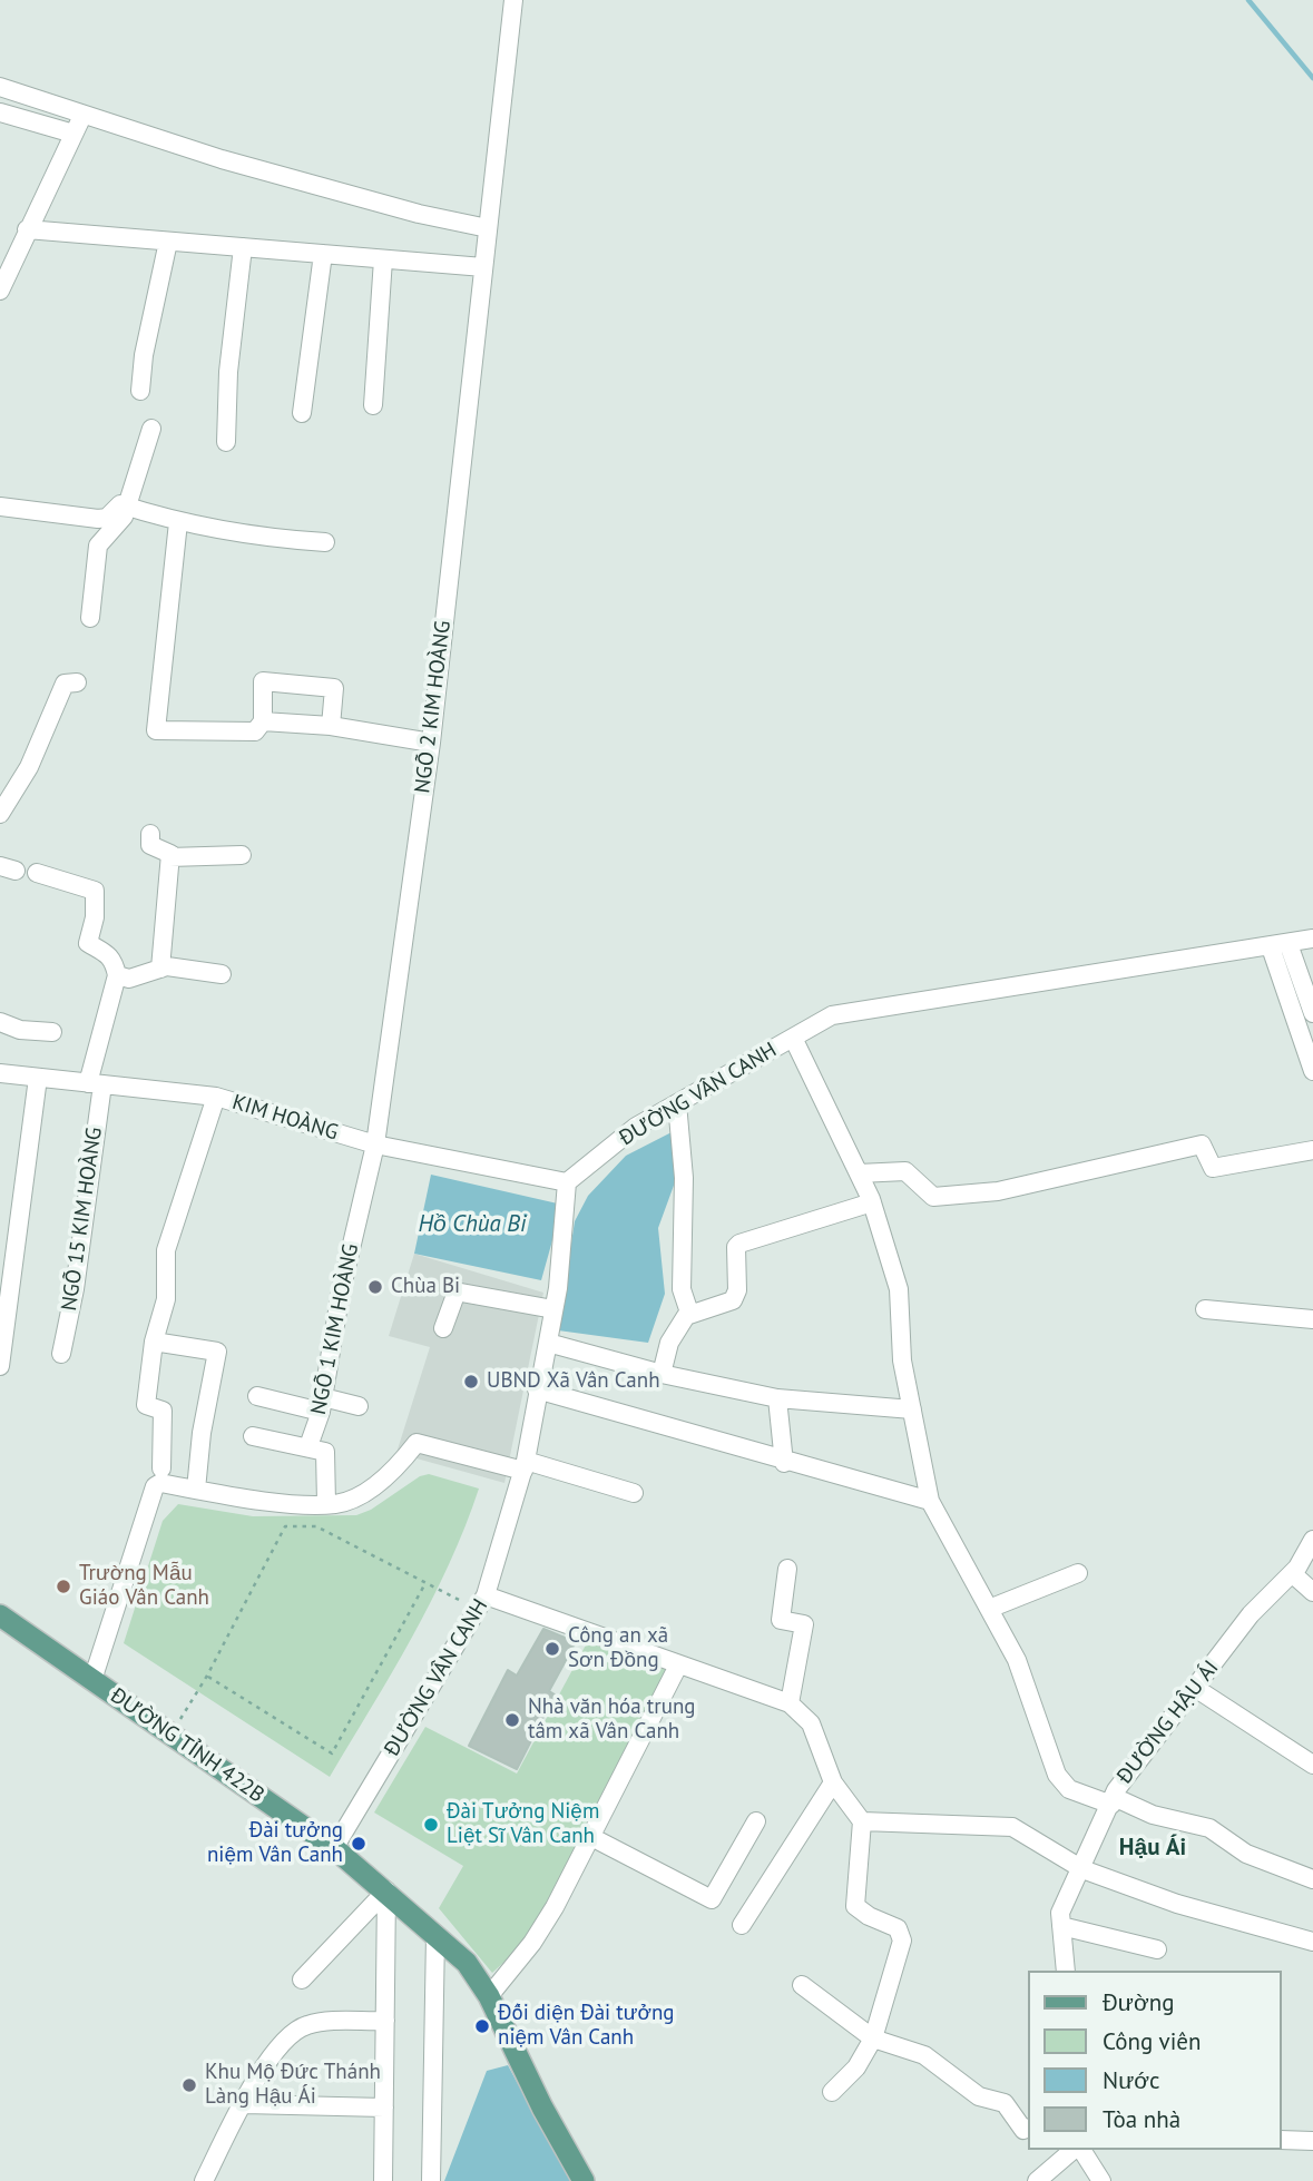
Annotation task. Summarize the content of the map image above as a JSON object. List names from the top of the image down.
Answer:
{
  "streets": {
    "main road": ["ĐƯỜNG TỈNH 422B"],
    "street": [
      "NGÕ 2 KIM HOÀNG",
      "ĐƯỜNG VÂN CANH",
      "KIM HOÀNG",
      "NGÕ 15 KIM HOÀNG",
      "NGÕ 1 KIM HOÀNG",
      "ĐƯỜNG HẬU ÁI"
    ]
  },
  "crossings": [
    ["NGÕ 2 KIM HOÀNG", "KIM HOÀNG"],
    ["NGÕ 2 KIM HOÀNG", "NGÕ 1 KIM HOÀNG"],
    ["ĐƯỜNG VÂN CANH", "KIM HOÀNG"],
    ["ĐƯỜNG VÂN CANH", "ĐƯỜNG TỈNH 422B"],
    ["KIM HOÀNG", "NGÕ 15 KIM HOÀNG"],
    ["KIM HOÀNG", "NGÕ 1 KIM HOÀNG"]
  ],
  "districts": ["Hậu Ái"],
  "water": ["Hồ Chùa Bi"],
  "places": [
    "Chùa Bi",
    "UBND Xã Vân Canh",
    "Trường Mẫu Giáo Vân Canh",
    "Công an xã Sơn Đồng",
    "Nhà văn hóa trung tâm xã Vân Canh",
    "Đài Tưởng Niệm Liệt Sĩ Vân Canh",
    "Đài tưởng niệm Vân Canh",
    "Đối diện Đài tưởng niệm Vân Canh",
    "Khu Mộ Đức Thánh Làng Hậu Ái"
  ],
  "legend": [
    "Đường",
    "Công viên",
    "Nước",
    "Tòa nhà"
  ]
}
